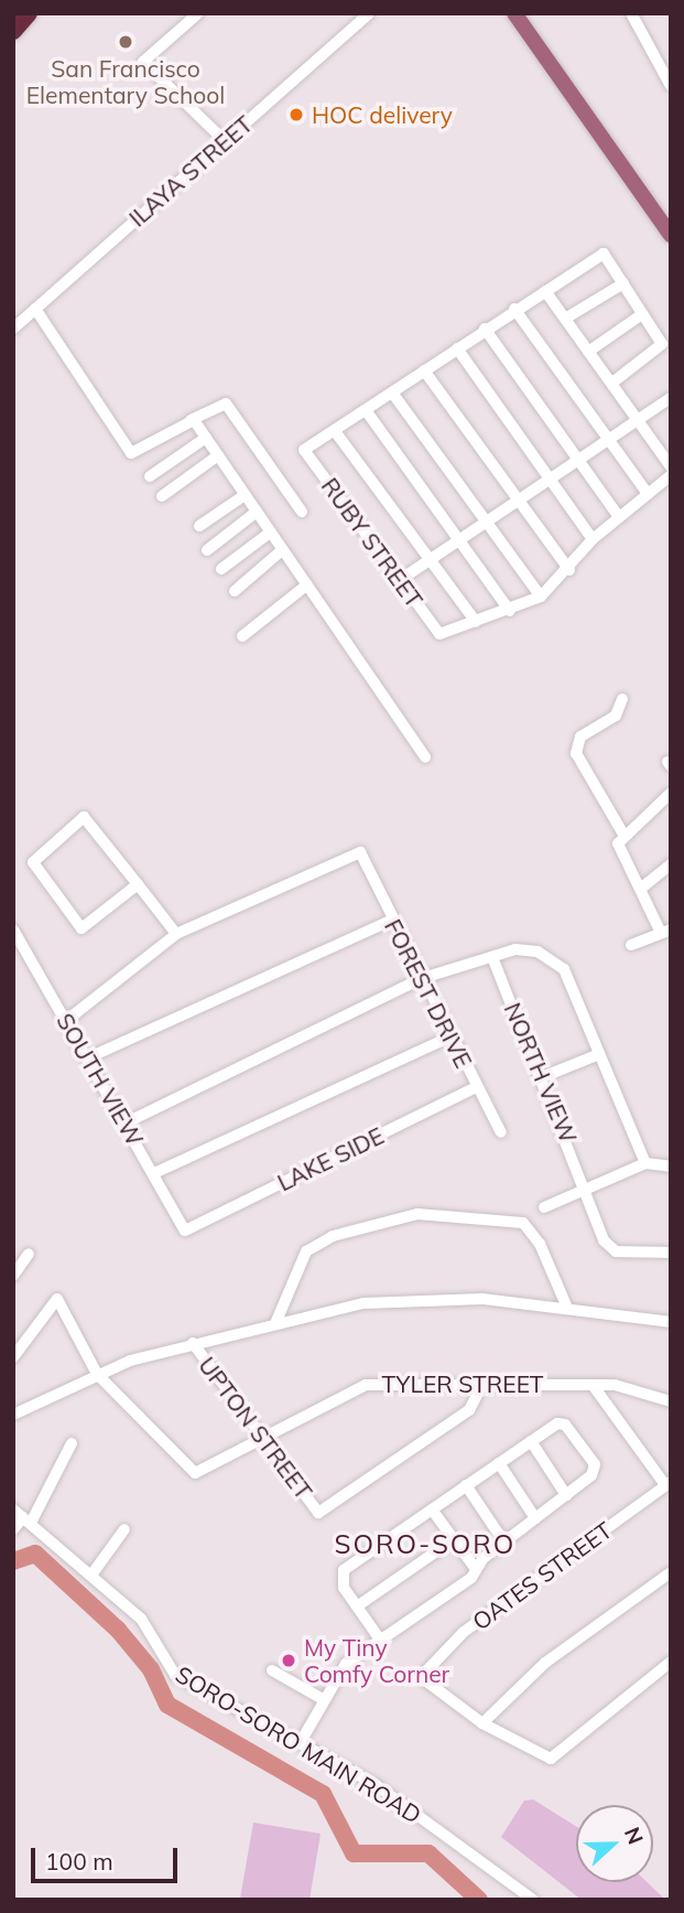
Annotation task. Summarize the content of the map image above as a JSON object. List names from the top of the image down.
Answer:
{
  "streets": {
    "street": [
      "ILAYA STREET",
      "RUBY STREET",
      "FOREST DRIVE",
      "NORTH VIEW",
      "SOUTH VIEW",
      "LAKE SIDE",
      "TYLER STREET",
      "UPTON STREET",
      "OATES STREET",
      "SORO-SORO MAIN ROAD"
    ]
  },
  "crossings": [
    ["FOREST DRIVE", "LAKE SIDE"],
    ["SOUTH VIEW", "LAKE SIDE"],
    ["TYLER STREET", "UPTON STREET"]
  ],
  "districts": ["SORO-SORO"],
  "places": ["San Francisco Elementary School", "HOC delivery", "My Tiny Comfy Corner"],
  "scale_bar": "100 m",
  "north": "right"
}
